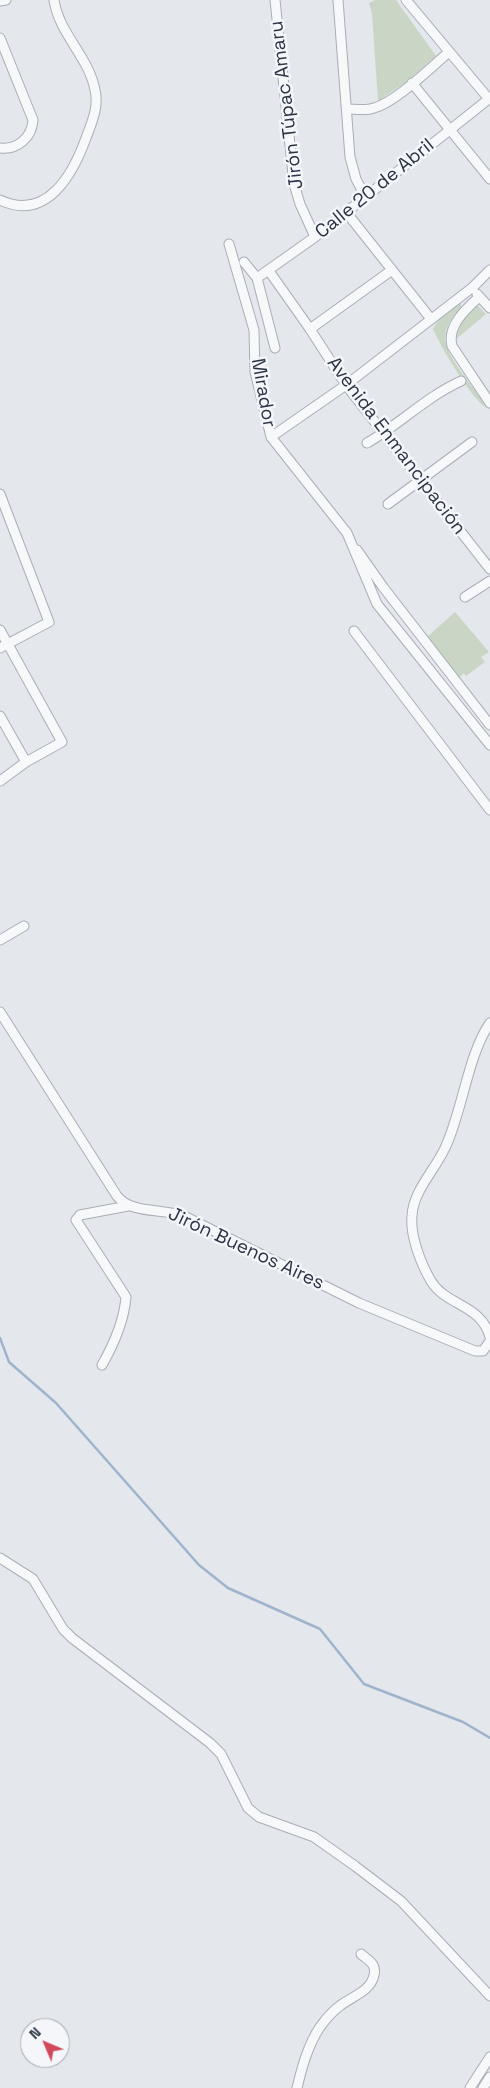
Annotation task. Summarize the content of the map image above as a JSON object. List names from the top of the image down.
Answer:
{
  "streets": {
    "street": [
      "Jirón Túpac Amaru",
      "Calle 20 de Abril",
      "Mirador",
      "Avenida Enmancipación",
      "Jirón Buenos Aires"
    ]
  },
  "crossings": [
    ["Jirón Túpac Amaru", "Calle 20 de Abril"],
    ["Calle 20 de Abril", "Avenida Enmancipación"]
  ],
  "north": "top left"
}
